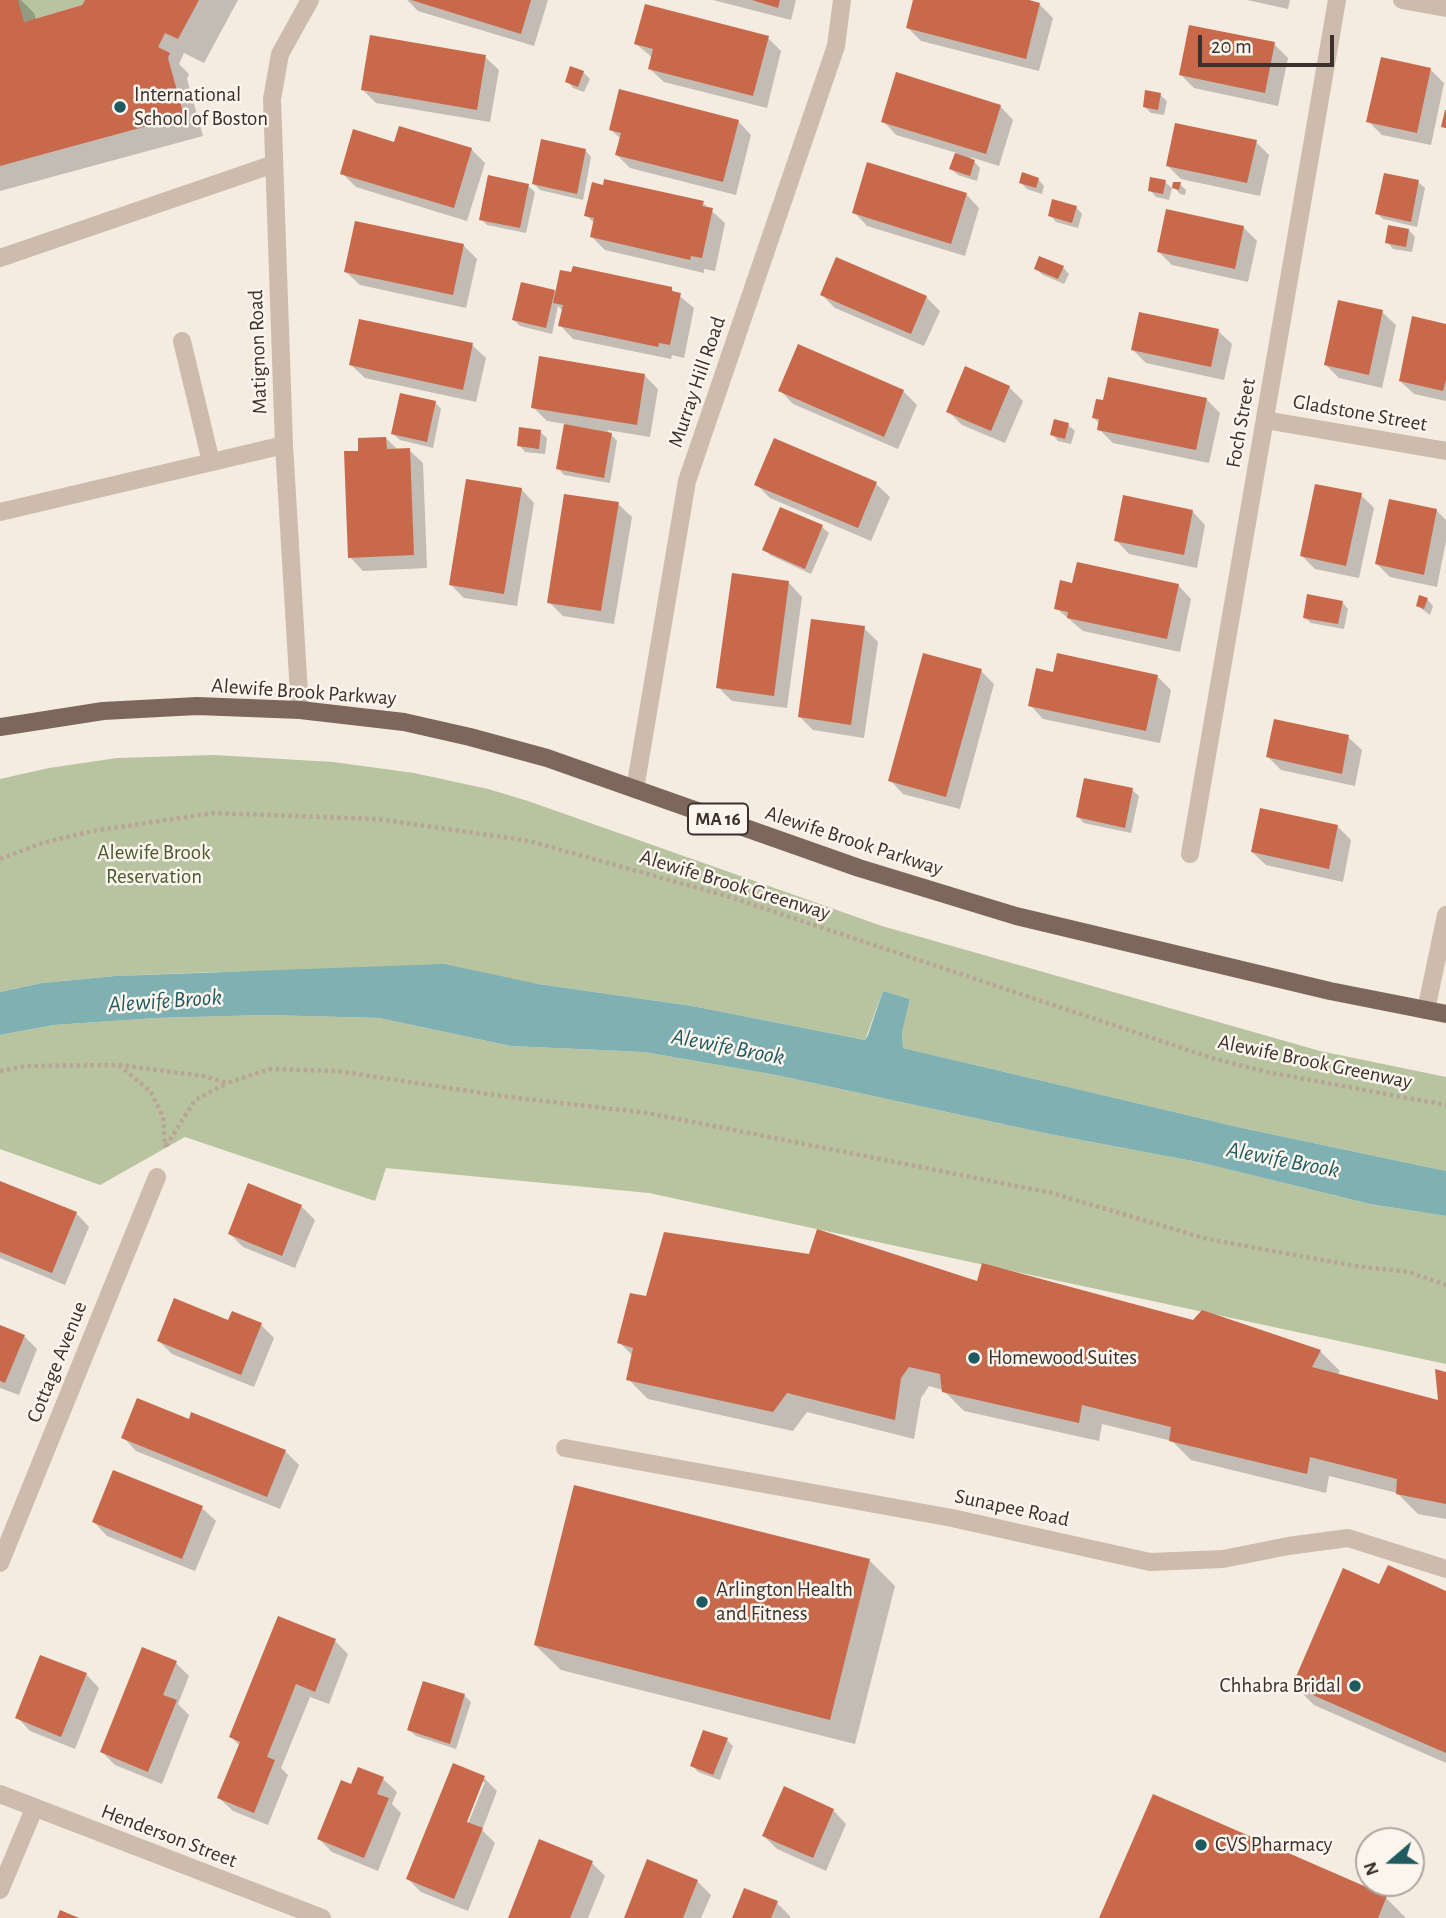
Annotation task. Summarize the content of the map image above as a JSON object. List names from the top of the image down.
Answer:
{
  "streets": {
    "main road": ["Alewife Brook Parkway", "MA 16"],
    "street": [
      "Matignon Road",
      "Murray Hill Road",
      "Gladstone Street",
      "Foch Street",
      "Cottage Avenue",
      "Sunapee Road",
      "Henderson Street"
    ],
    "path": ["Alewife Brook Greenway"]
  },
  "crossings": [
    ["Matignon Road", "Alewife Brook Parkway"],
    ["Murray Hill Road", "Alewife Brook Parkway"],
    ["Gladstone Street", "Foch Street"]
  ],
  "water": ["Alewife Brook"],
  "parks": ["Alewife Brook Reservation"],
  "places": [
    "International School of Boston",
    "Homewood Suites",
    "Arlington Health and Fitness",
    "Chhabra Bridal",
    "CVS Pharmacy"
  ],
  "scale_bar": "20 m",
  "north": "left"
}
